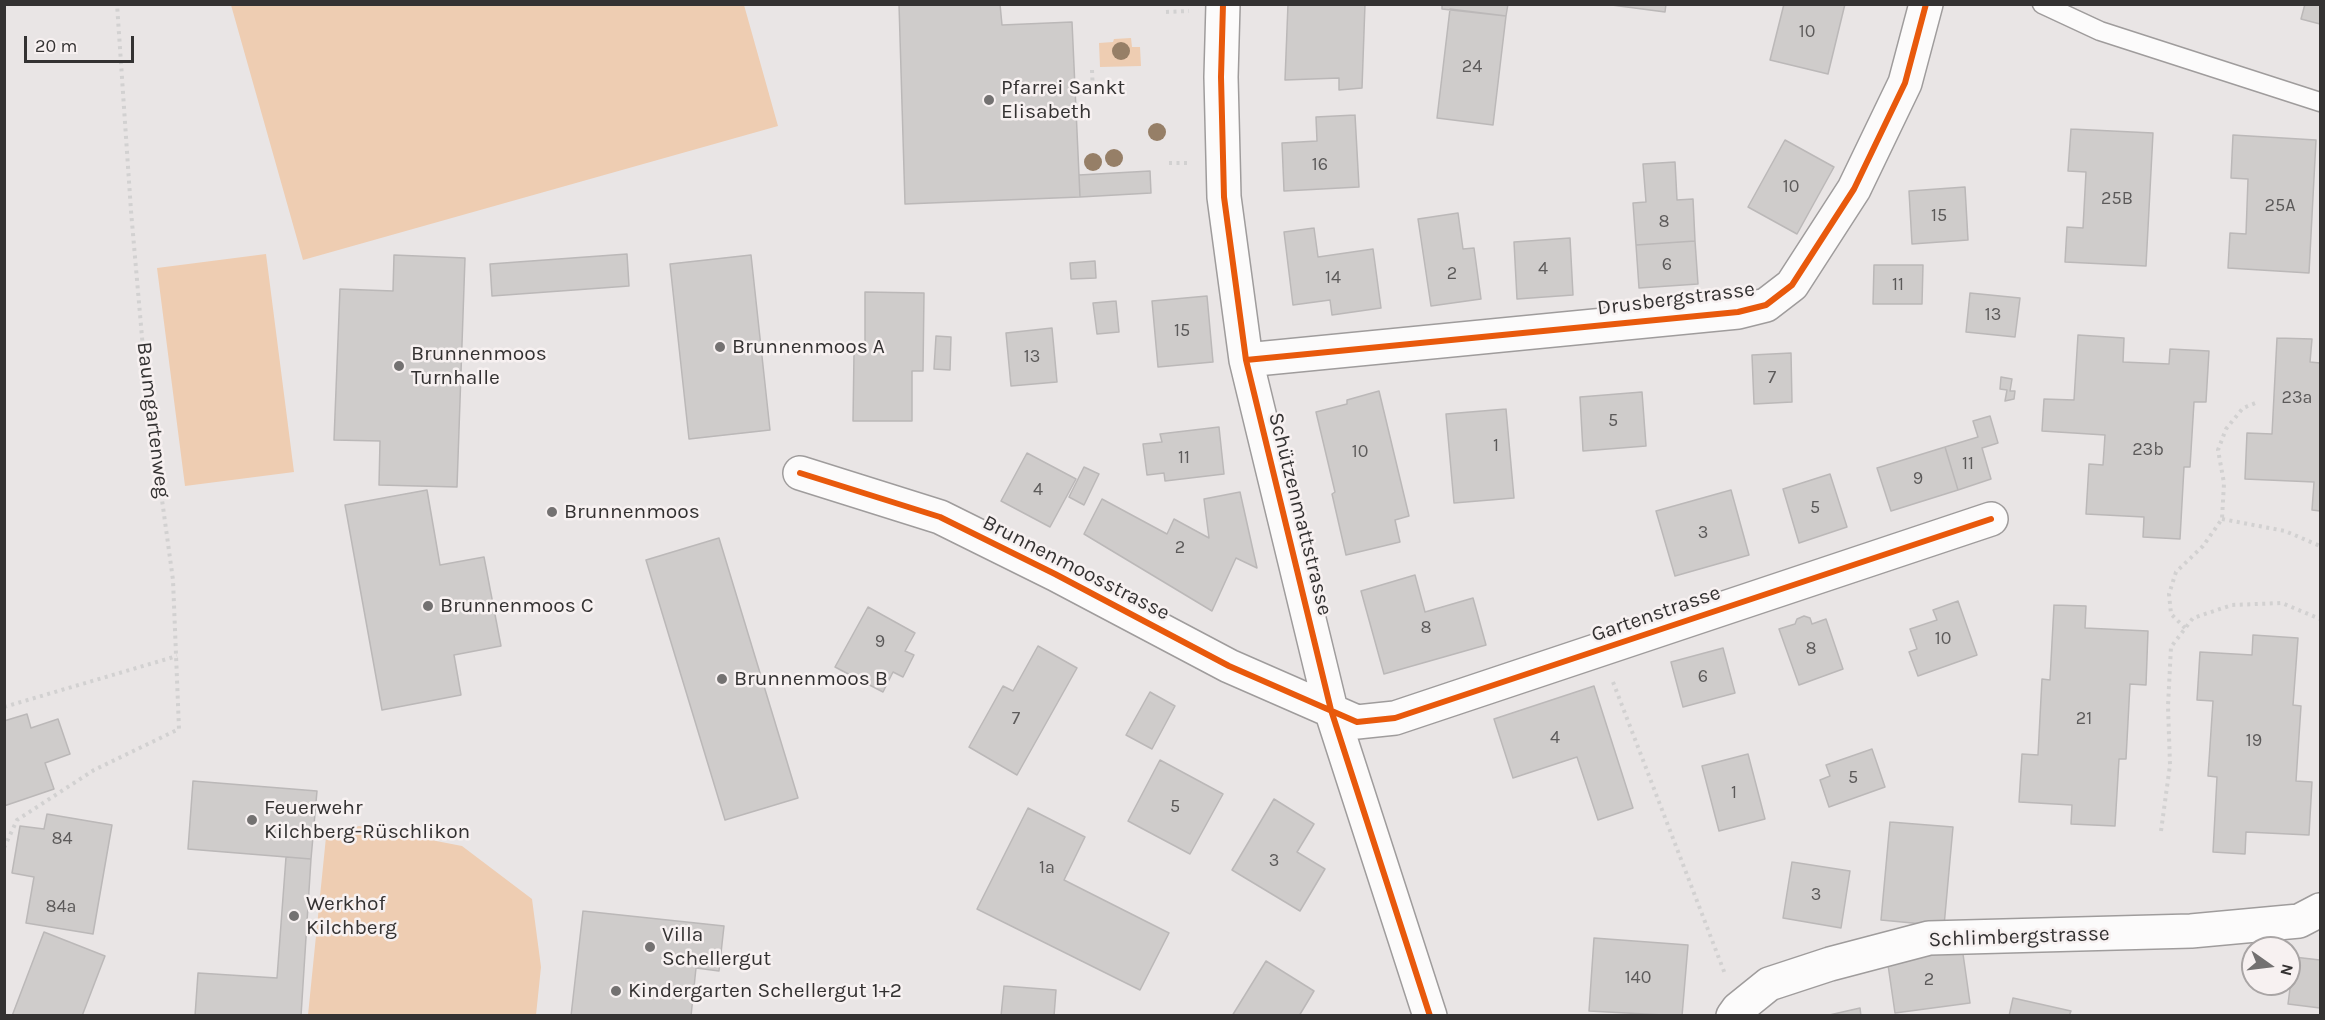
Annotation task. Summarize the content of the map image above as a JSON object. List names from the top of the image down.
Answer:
{
  "streets": {
    "street": [
      "Drusbergstrasse",
      "Schützenmattstrasse",
      "Brunnenmoosstrasse",
      "Gartenstrasse",
      "Schlimbergstrasse"
    ],
    "path": ["Baumgartenweg"]
  },
  "crossings": [
    ["Drusbergstrasse", "Schützenmattstrasse"],
    ["Schützenmattstrasse", "Brunnenmoosstrasse"],
    ["Schützenmattstrasse", "Gartenstrasse"],
    ["Brunnenmoosstrasse", "Gartenstrasse"]
  ],
  "places": [
    "Pfarrei Sankt Elisabeth",
    "Brunnenmoos A",
    "Brunnenmoos Turnhalle",
    "Brunnenmoos",
    "Brunnenmoos C",
    "Brunnenmoos B",
    "Feuerwehr Kilchberg-Rüschlikon",
    "Werkhof Kilchberg",
    "Villa Schellergut",
    "Kindergarten Schellergut 1+2"
  ],
  "house_numbers": [
    "10",
    "24",
    "16",
    "10",
    "25B",
    "25A",
    "15",
    "8",
    "6",
    "4",
    "2",
    "14",
    "11",
    "13",
    "15",
    "13",
    "7",
    "23a",
    "5",
    "1",
    "23b",
    "10",
    "11",
    "11",
    "9",
    "4",
    "5",
    "3",
    "2",
    "8",
    "10",
    "9",
    "8",
    "6",
    "7",
    "21",
    "4",
    "19",
    "5",
    "1",
    "5",
    "84",
    "3",
    "1a",
    "3",
    "84a",
    "140",
    "2"
  ],
  "scale_bar": "20 m",
  "north": "right"
}
